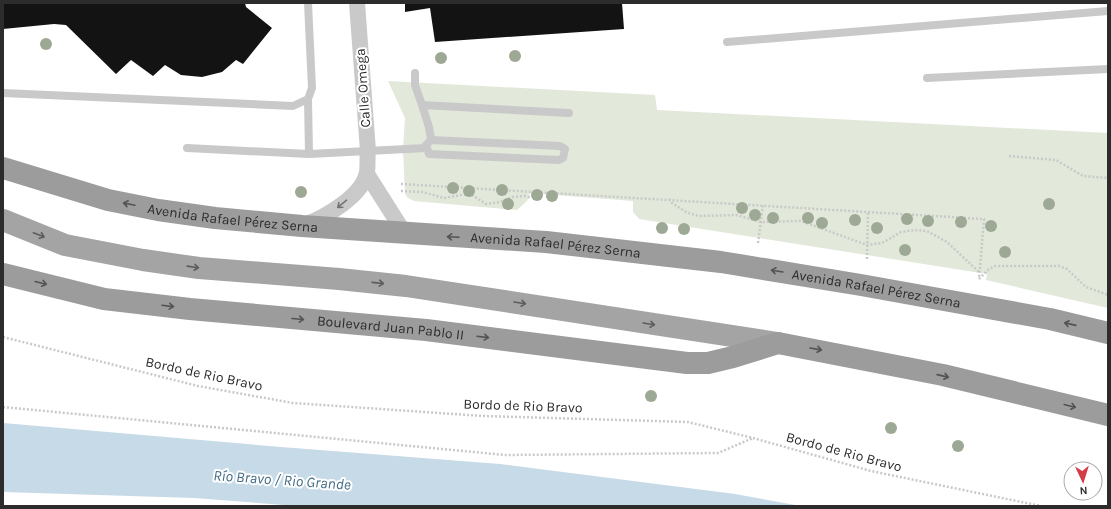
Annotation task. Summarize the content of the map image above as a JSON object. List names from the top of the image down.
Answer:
{
  "streets": {
    "highway": ["Avenida Rafael Pérez Serna", "Boulevard Juan Pablo II"],
    "street": ["Calle Omega"],
    "path": ["Bordo de Rio Bravo"]
  },
  "one_way": ["Boulevard Juan Pablo II"],
  "water": ["Río Bravo / Rio Grande"],
  "north": "bottom"
}
